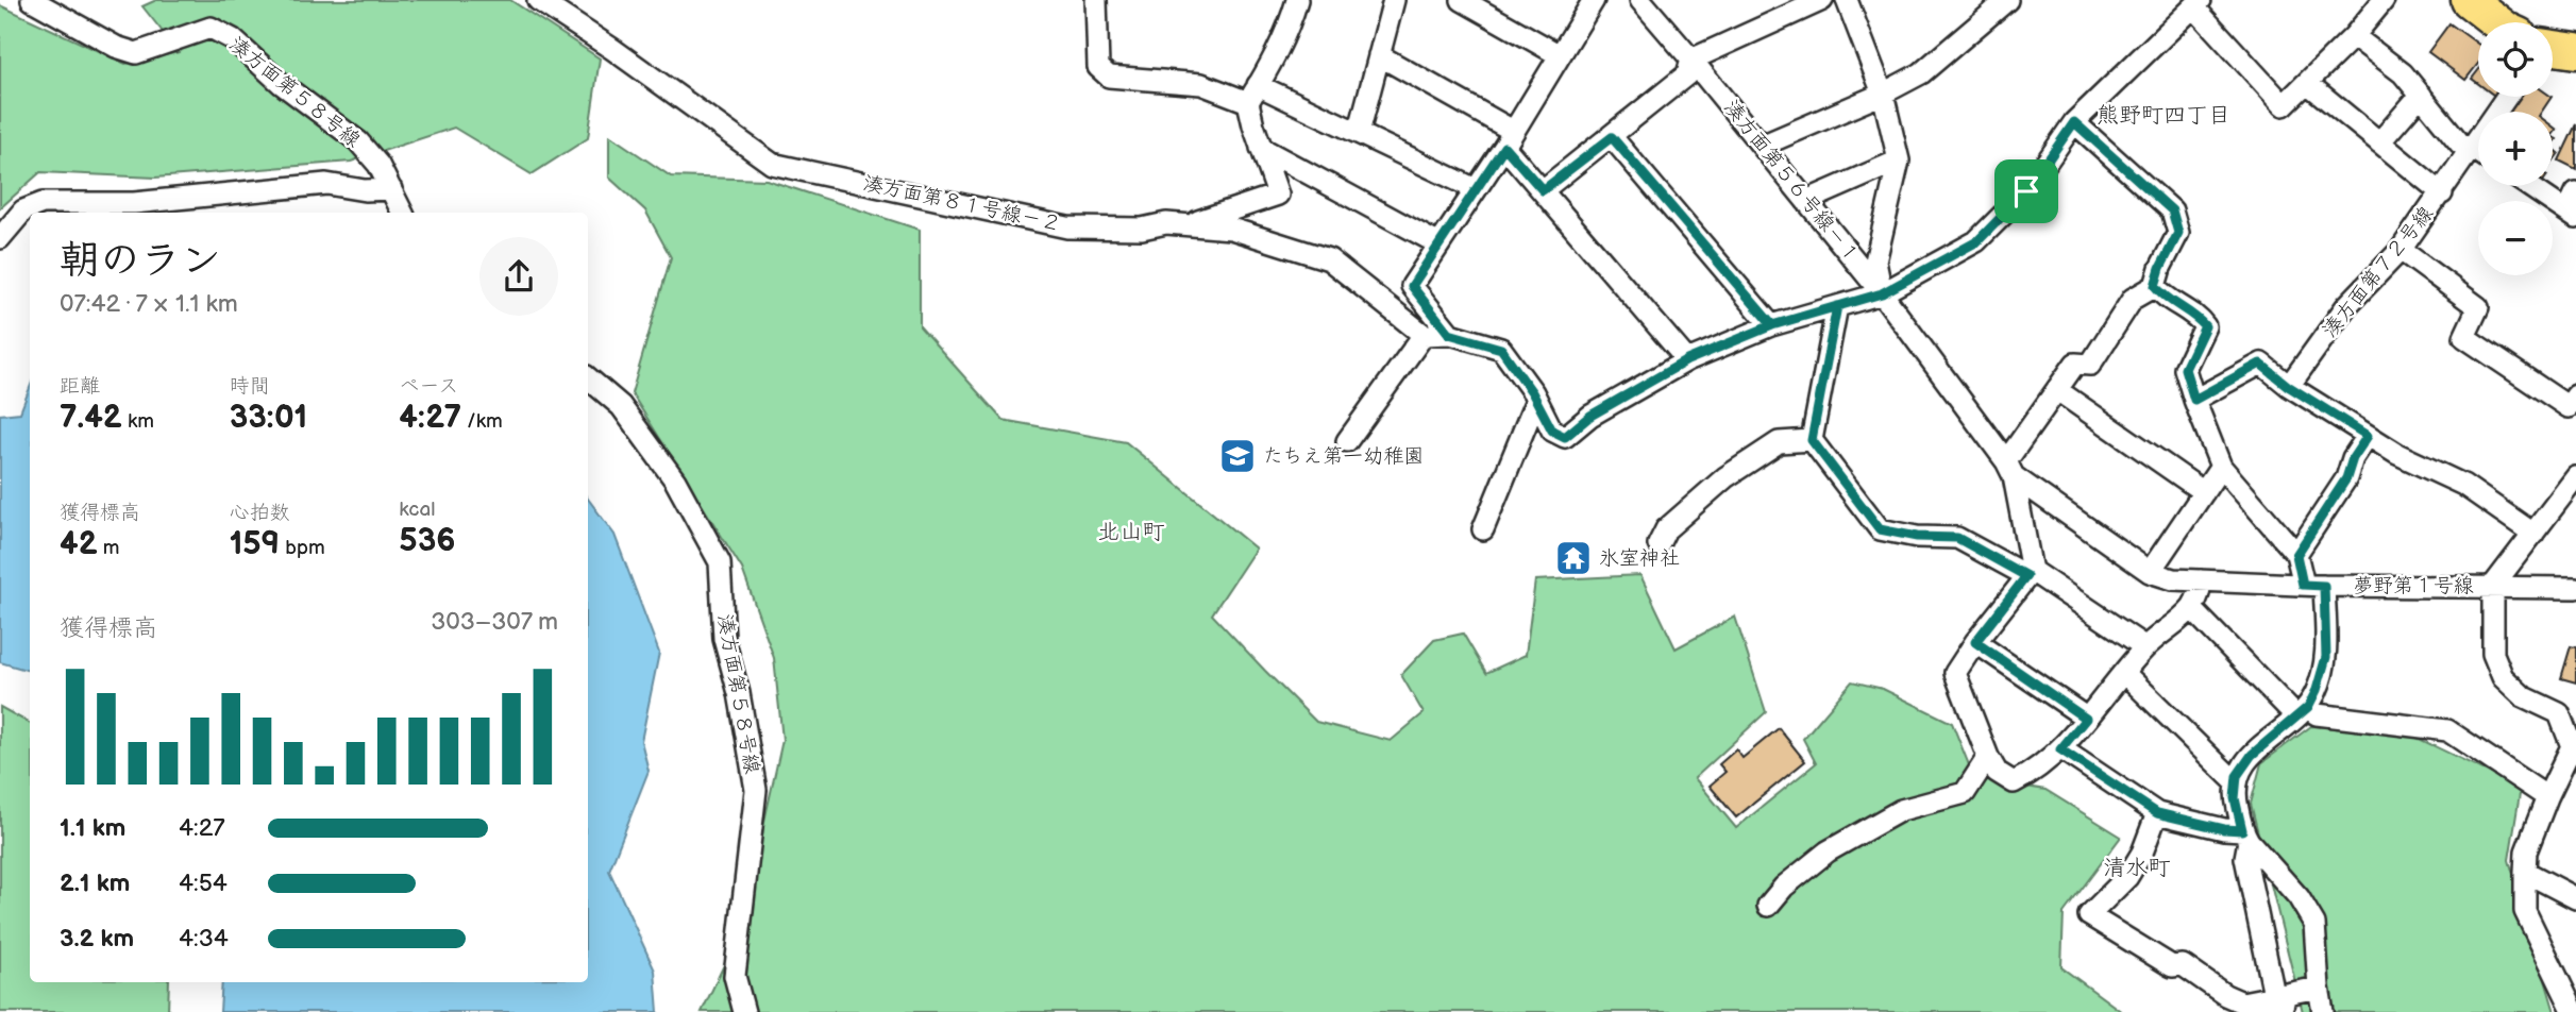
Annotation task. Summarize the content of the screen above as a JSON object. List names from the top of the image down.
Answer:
{
  "streets": {
    "street": [
      "湊方面第５８号線",
      "湊方面第５６号線－１",
      "湊方面第８１号線－２",
      "湊方面第７２号線",
      "夢野第１号線"
    ]
  },
  "crossings": [
    ["湊方面第５６号線－１", "夢野第１号線"]
  ],
  "districts": ["熊野町四丁目", "北山町", "清水町"],
  "places": {
    "school or university": ["たちえ第一幼稚園"],
    "temple": ["氷室神社"]
  },
  "page": {
    "map_buttons": ["+", "−"],
    "heading": ["朝のラン", "07:42 · 7 × 1.1 km"],
    "stats": [
      ["距離", "7.42 km"],
      ["時間", "33:01"],
      ["ペース", "4:27 /km"],
      ["獲得標高", "42 m"],
      ["心拍数", "159 bpm"],
      ["kcal", "536"]
    ],
    "chart": ["獲得標高", "303–307 m"],
    "list": [
      {
        "name": "1.1 km",
        "note": "4:27"
      },
      {
        "name": "2.1 km",
        "note": "4:54"
      },
      {
        "name": "3.2 km",
        "note": "4:34"
      }
    ]
  }
}
